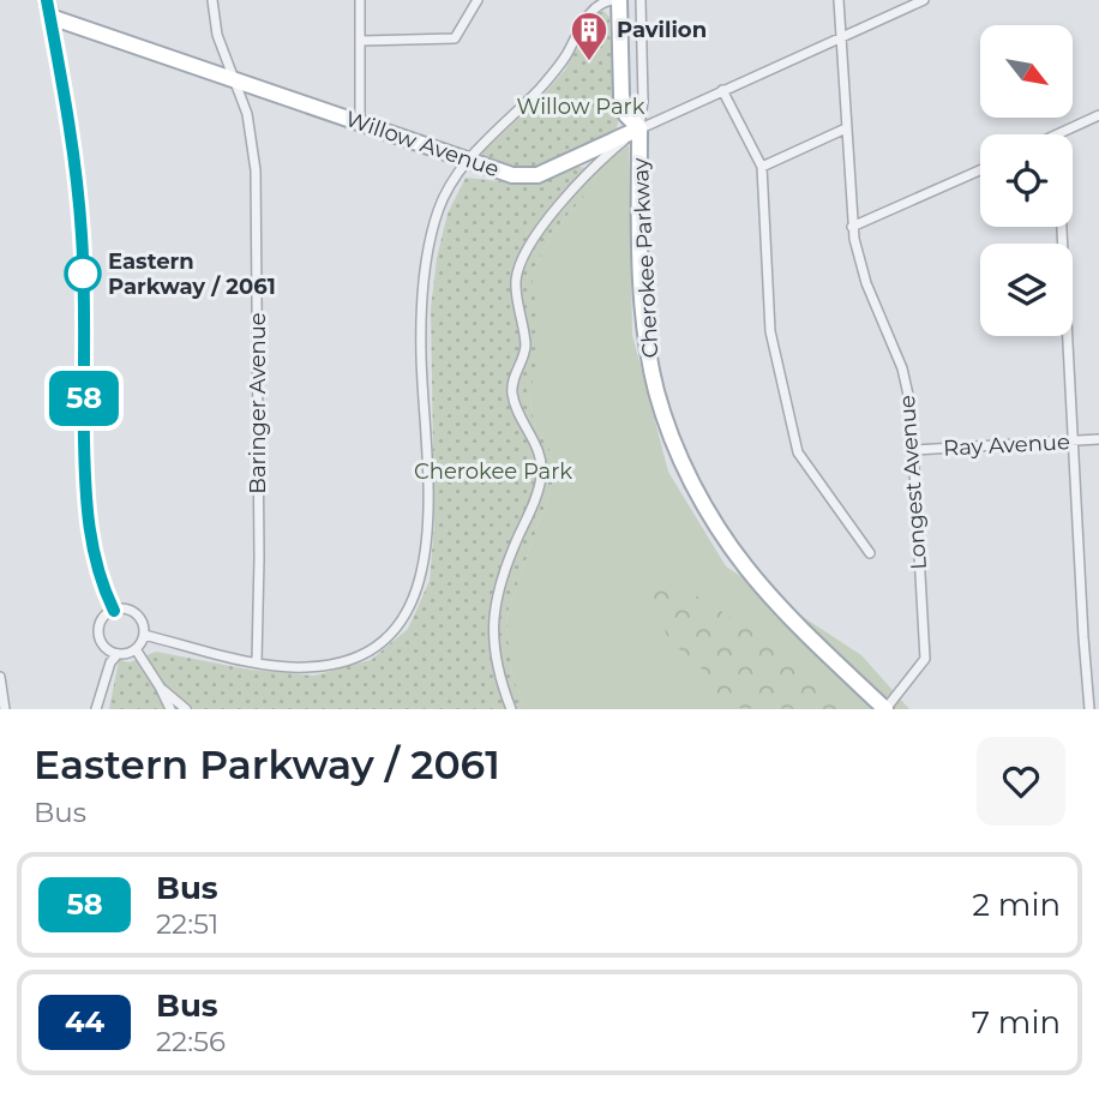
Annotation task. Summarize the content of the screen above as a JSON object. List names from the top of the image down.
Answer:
{
  "streets": {
    "main road": ["Willow Avenue", "Cherokee Parkway"],
    "street": ["Baringer Avenue", "Ray Avenue", "Longest Avenue"]
  },
  "crossings": [
    ["Willow Avenue", "Cherokee Parkway"],
    ["Willow Avenue", "Baringer Avenue"],
    ["Willow Avenue", "Longest Avenue"],
    ["Cherokee Parkway", "Longest Avenue"],
    ["Ray Avenue", "Longest Avenue"]
  ],
  "parks": ["Willow Park", "Cherokee Park"],
  "places": {
    "building": ["Pavilion"],
    "other": ["Eastern Parkway / 2061"]
  },
  "lines": ["bus line 58"],
  "north": "bottom right",
  "page": {
    "on_map": "58",
    "heading": ["Eastern Parkway / 2061", "Bus"],
    "list": [
      {
        "mark": "58",
        "name": "Bus",
        "note": "22:51",
        "value": "2 min"
      },
      {
        "mark": "44",
        "name": "Bus",
        "note": "22:56",
        "value": "7 min"
      }
    ]
  }
}
